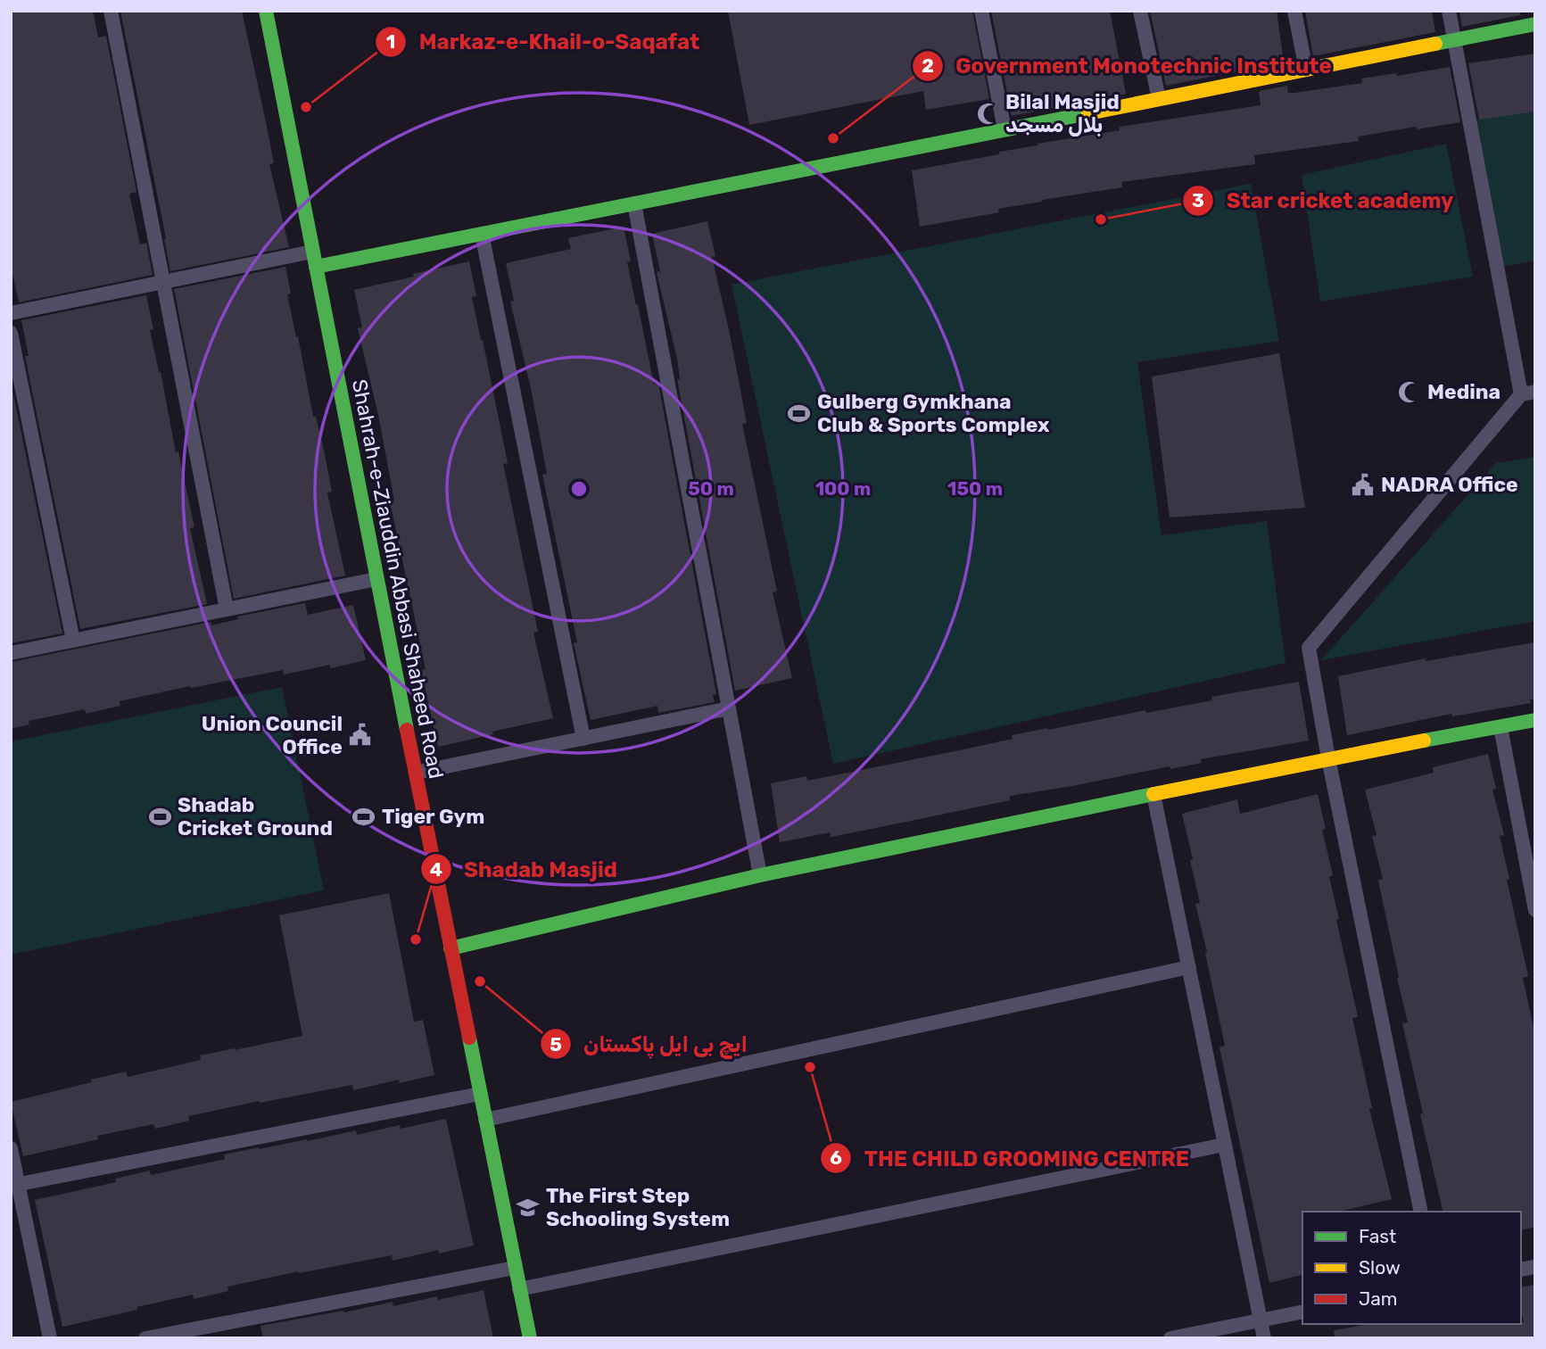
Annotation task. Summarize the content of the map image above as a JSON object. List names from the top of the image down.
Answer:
{
  "streets": {
    "street": ["Shahrah-e-Ziauddin Abbasi Shaheed Road"]
  },
  "places": {
    "other": [
      "Markaz-e-Khail-o-Saqafat",
      "Government Monotechnic Institute",
      "Star cricket academy",
      "Shadab Masjid",
      "ایچ بی ایل پاکستان",
      "THE CHILD GROOMING CENTRE"
    ],
    "mosque": ["Bilal Masjid بلال مسجد", "Medina"],
    "sports": ["Gulberg Gymkhana Club & Sports Complex", "Shadab Cricket Ground", "Tiger Gym"],
    "public building": ["NADRA Office", "Union Council Office"],
    "school or university": ["The First Step Schooling System"]
  },
  "legend": ["Fast", "Slow", "Jam"],
  "rings": ["50 m", "100 m", "150 m"]
}
